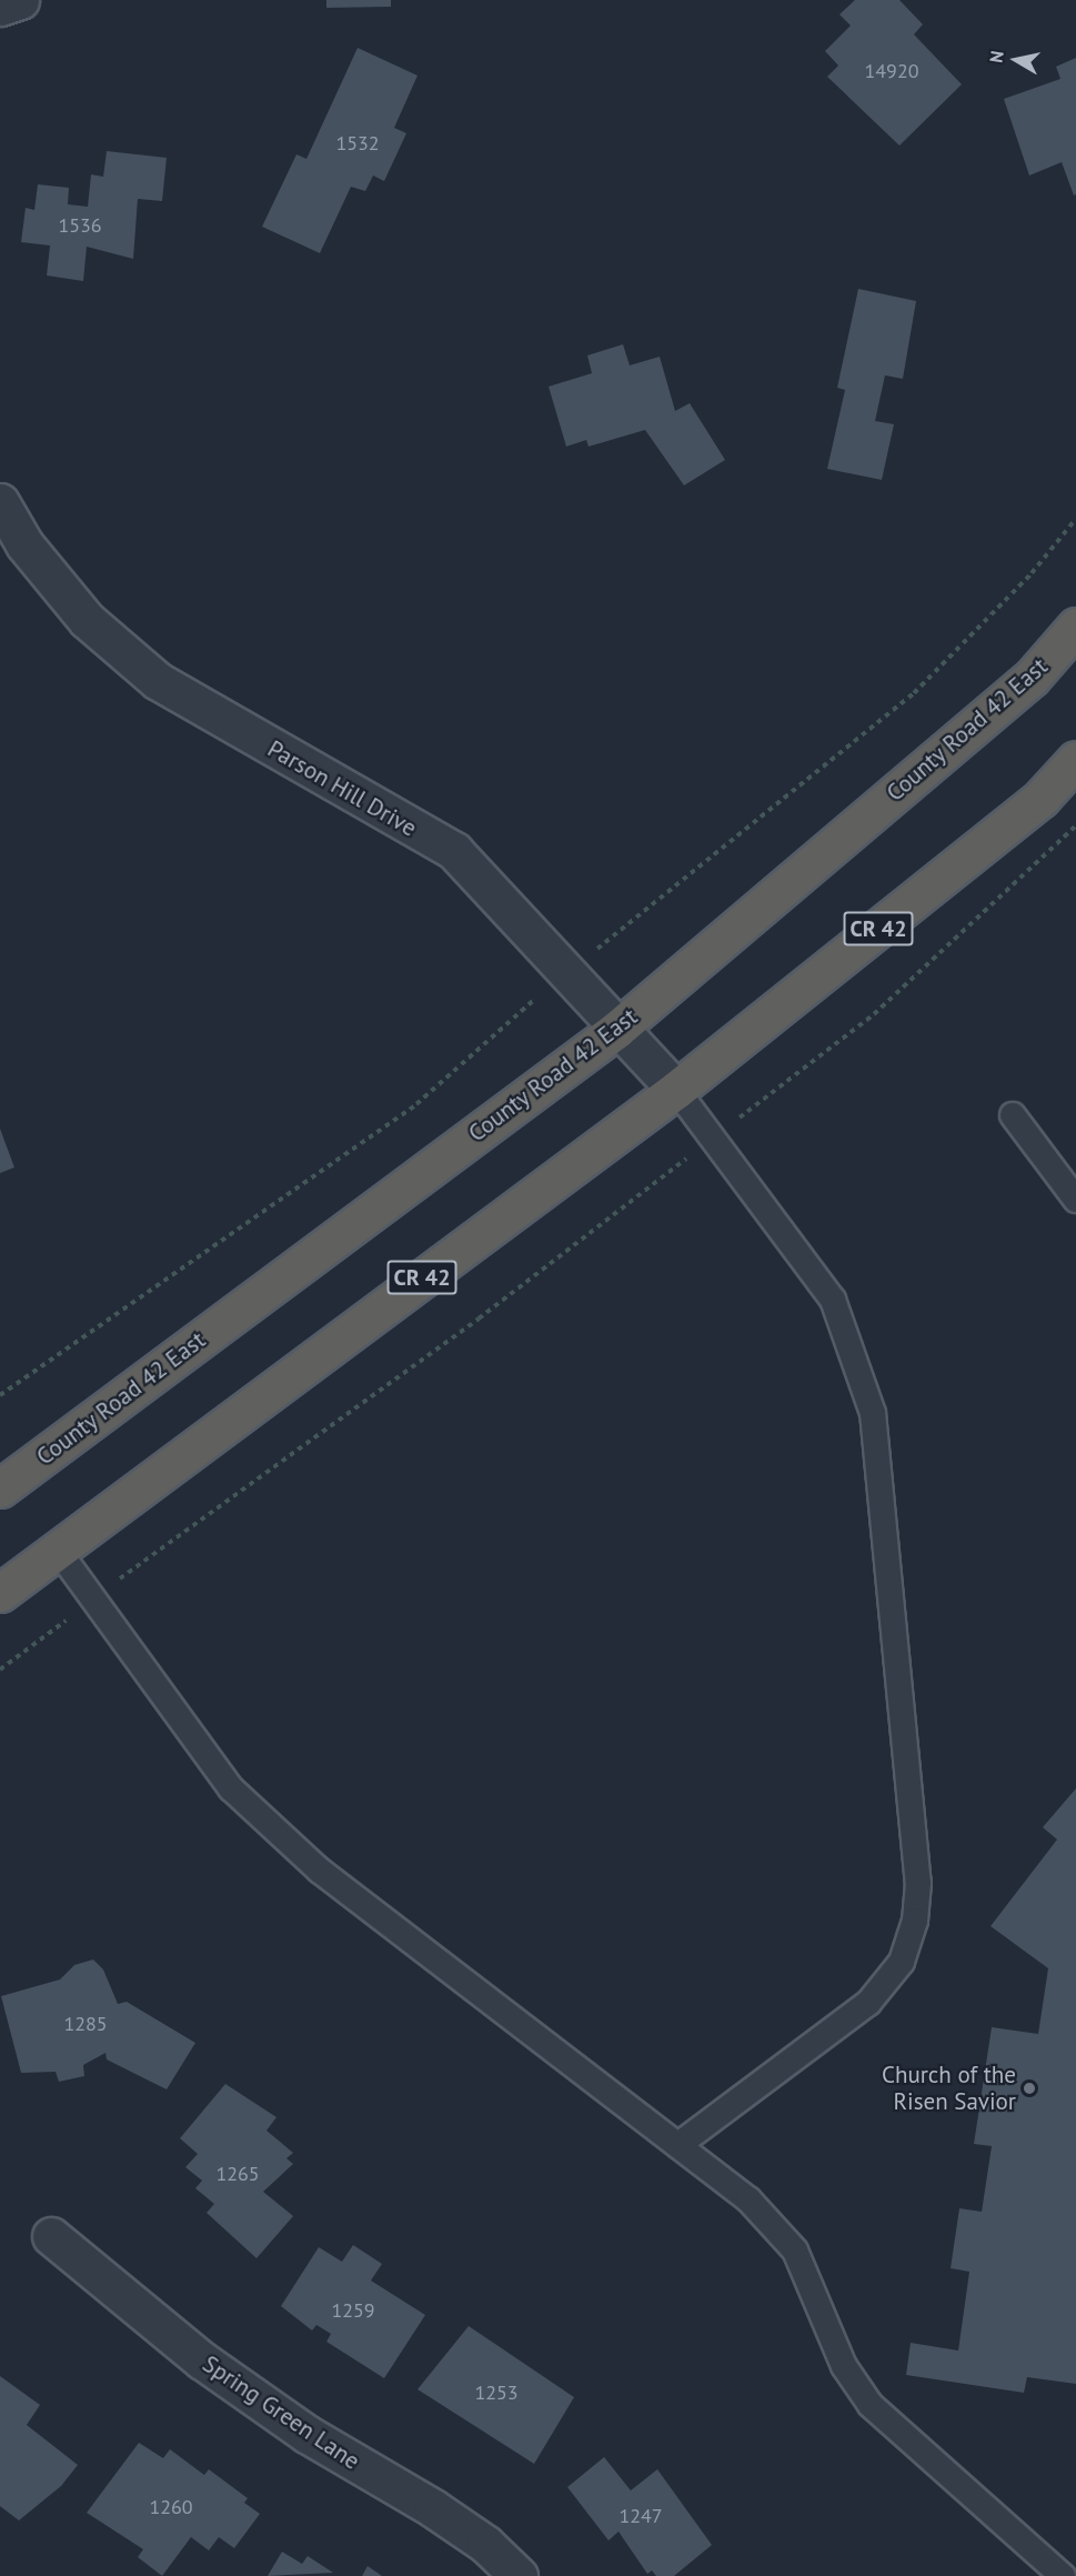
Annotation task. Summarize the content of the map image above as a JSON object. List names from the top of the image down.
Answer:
{
  "streets": {
    "highway": ["County Road 42 East", "CR 42"],
    "street": ["Parson Hill Drive", "Spring Green Lane"]
  },
  "crossings": [
    ["County Road 42 East", "Parson Hill Drive"],
    ["Parson Hill Drive", "CR 42"]
  ],
  "places": ["Church of the Risen Savior"],
  "house_numbers": [
    "14920",
    "1532",
    "1536",
    "1285",
    "1265",
    "1259",
    "1253",
    "1260",
    "1247"
  ],
  "north": "left"
}
